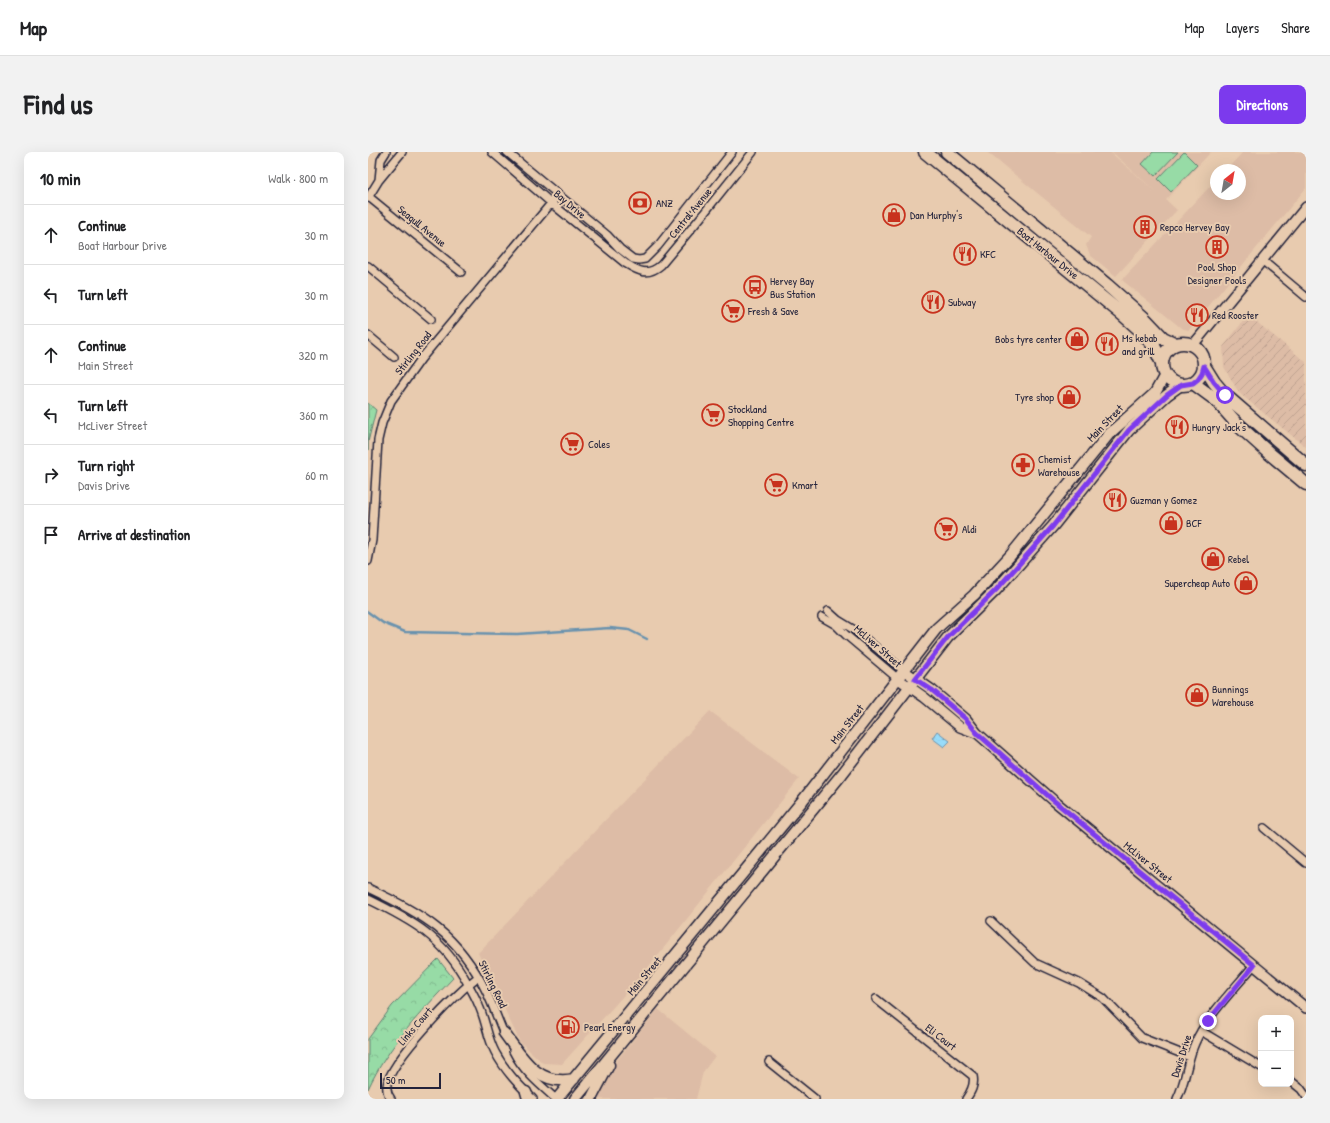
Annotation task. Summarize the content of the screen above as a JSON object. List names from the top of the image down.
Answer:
{
  "streets": {
    "main road": ["Boat Harbour Drive", "Main Street"],
    "street": [
      "Bay Drive",
      "Central Avenue",
      "Seagull Avenue",
      "Stirling Road",
      "McLiver Street",
      "Links Court",
      "Eli Court",
      "Davis Drive"
    ]
  },
  "crossings": [
    ["Bay Drive", "Central Avenue"],
    ["Bay Drive", "Stirling Road"],
    ["Boat Harbour Drive", "Main Street"],
    ["Stirling Road", "Main Street"],
    ["Stirling Road", "Links Court"],
    ["Main Street", "McLiver Street"],
    ["McLiver Street", "Davis Drive"]
  ],
  "places": {
    "bank": ["ANZ"],
    "shop": [
      "Dan Murphy's",
      "Bobs tyre center",
      "Tyre shop",
      "BCF",
      "Rebel",
      "Supercheap Auto",
      "Bunnings Warehouse"
    ],
    "building": ["Repco Hervey Bay", "Pool Shop Designer Pools"],
    "restaurant": [
      "KFC",
      "Subway",
      "Red Rooster",
      "Ms kebab and grill",
      "Hungry Jack's",
      "Guzman y Gomez"
    ],
    "bus stop": ["Hervey Bay Bus Station"],
    "supermarket": [
      "Fresh & Save",
      "Stockland Shopping Centre",
      "Coles",
      "Kmart",
      "Aldi"
    ],
    "pharmacy": ["Chemist Warehouse"],
    "fuel station": ["Pearl Energy"]
  },
  "scale_bar": "50 m",
  "north": "top right",
  "page": {
    "header": "Map",
    "nav": ["Map", "Layers", "Share"],
    "title": "Find us",
    "buttons": "Directions",
    "heading": ["10 min", "Walk · 800 m"],
    "list": [
      ["Continue", "Boat Harbour Drive", "30 m"],
      ["Turn left", "30 m"],
      ["Continue", "Main Street", "320 m"],
      ["Turn left", "McLiver Street", "360 m"],
      ["Turn right", "Davis Drive", "60 m"],
      "Arrive at destination"
    ],
    "map_buttons": ["+", "−"],
    "scale": "50 m"
  }
}
